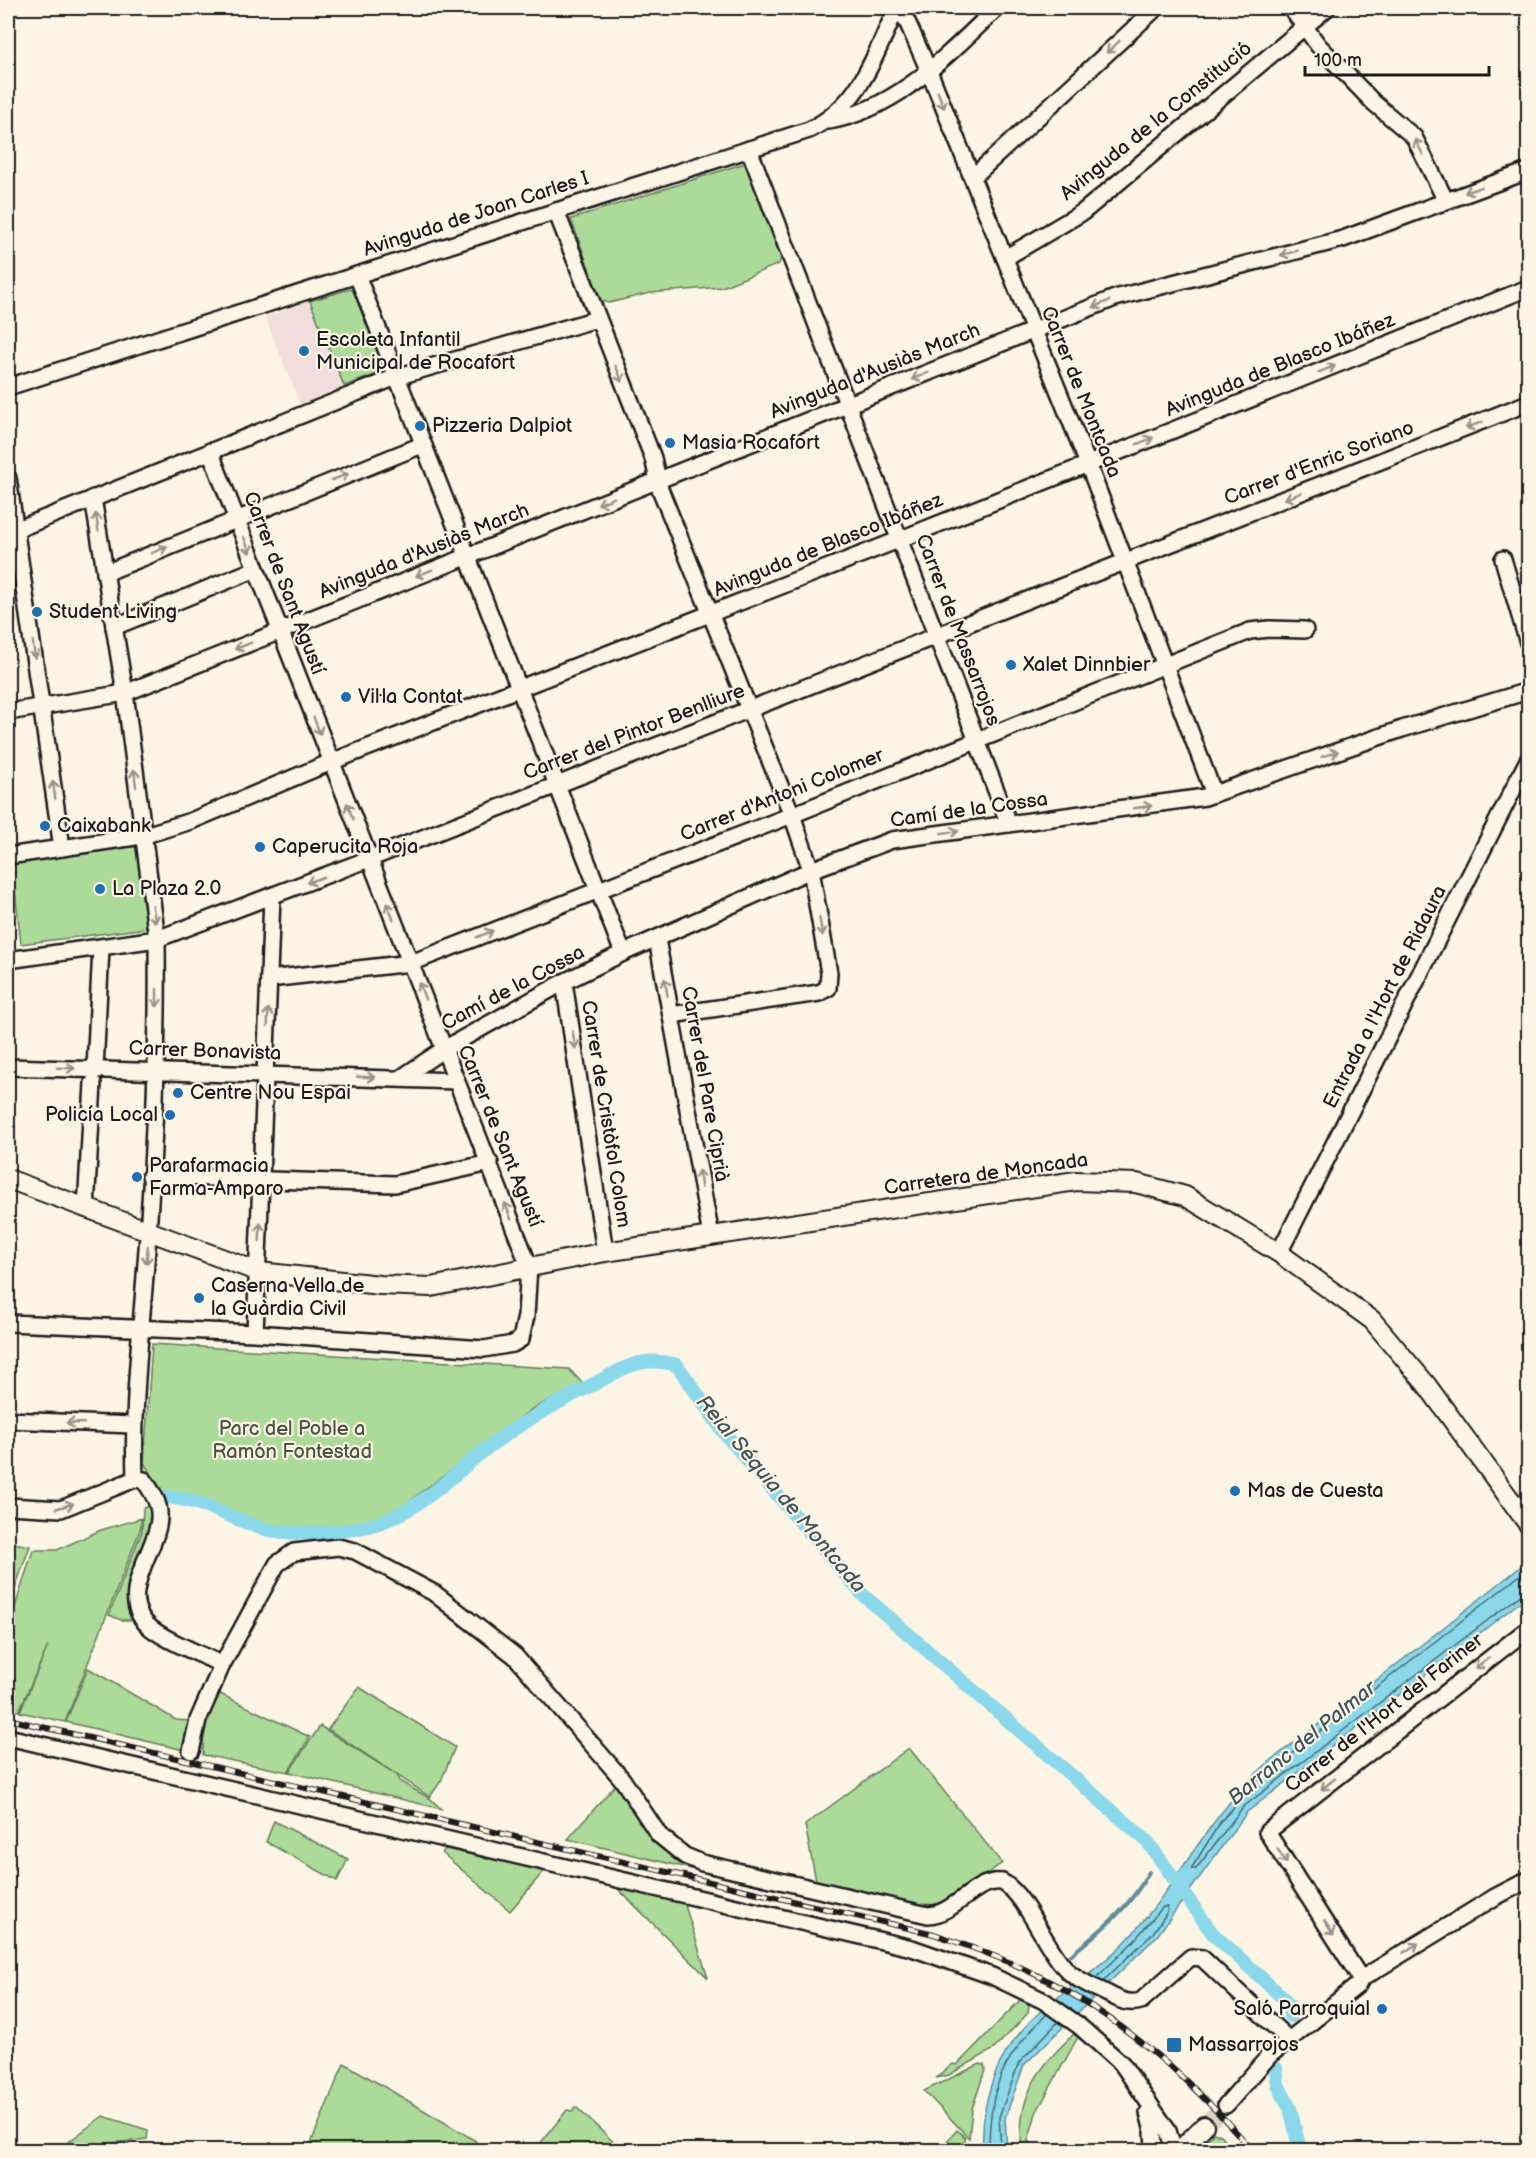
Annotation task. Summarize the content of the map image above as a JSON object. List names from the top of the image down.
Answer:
{
  "streets": {
    "street": [
      "Avinguda de la Constitució",
      "Avinguda de Joan Carles I",
      "Avinguda de Blasco Ibáñez",
      "Avinguda d'Ausiàs March",
      "Carrer de Montcada",
      "Carrer d'Enric Soriano",
      "Carrer de Sant Agustí",
      "Carrer de Massarrojos",
      "Carrer del Pintor Benlliure",
      "Carrer d'Antoni Colomer",
      "Camí de la Cossa",
      "Entrada a l'Hort de Ridaura",
      "Carrer Bonavista",
      "Carrer del Pare Ciprià",
      "Carrer de Cristòfol Colom",
      "Carretera de Moncada",
      "Carrer de l'Hort del Fariner"
    ]
  },
  "crossings": [
    ["Avinguda de la Constitució", "Carrer de Montcada"],
    ["Avinguda de Joan Carles I", "Carrer de Montcada"],
    ["Avinguda de Joan Carles I", "Carrer de Massarrojos"],
    ["Avinguda de Blasco Ibáñez", "Carrer de Montcada"],
    ["Avinguda de Blasco Ibáñez", "Carrer de Sant Agustí"],
    ["Avinguda de Blasco Ibáñez", "Carrer de Massarrojos"],
    ["Avinguda d'Ausiàs March", "Carrer de Montcada"],
    ["Avinguda d'Ausiàs March", "Carrer de Sant Agustí"],
    ["Avinguda d'Ausiàs March", "Carrer de Massarrojos"],
    ["Carrer de Montcada", "Carrer d'Enric Soriano"],
    ["Carrer de Montcada", "Carrer del Pintor Benlliure"],
    ["Carrer de Montcada", "Carrer d'Antoni Colomer"],
    ["Carrer de Montcada", "Camí de la Cossa"],
    ["Carrer d'Enric Soriano", "Carrer del Pintor Benlliure"],
    ["Carrer de Sant Agustí", "Carrer del Pintor Benlliure"],
    ["Carrer de Sant Agustí", "Carrer d'Antoni Colomer"],
    ["Carrer de Sant Agustí", "Camí de la Cossa"],
    ["Carrer de Sant Agustí", "Carrer Bonavista"],
    ["Carrer de Sant Agustí", "Carretera de Moncada"],
    ["Carrer de Massarrojos", "Carrer del Pintor Benlliure"],
    ["Carrer de Massarrojos", "Carrer d'Antoni Colomer"],
    ["Carrer de Massarrojos", "Camí de la Cossa"],
    ["Camí de la Cossa", "Carrer del Pare Ciprià"],
    ["Camí de la Cossa", "Carrer de Cristòfol Colom"],
    ["Entrada a l'Hort de Ridaura", "Carretera de Moncada"],
    ["Carrer del Pare Ciprià", "Carretera de Moncada"],
    ["Carrer de Cristòfol Colom", "Carretera de Moncada"]
  ],
  "one_way": [
    "Carrer d'Enric Soriano",
    "Camí de la Cossa",
    "Carrer del Pare Ciprià",
    "Carrer de Cristòfol Colom"
  ],
  "water": ["Reial Séquia de Montcada", "Barranc del Palmar"],
  "parks": ["Parc del Poble a Ramón Fontestad"],
  "places": {
    "other": [
      "Escoleta Infantil Municipal de Rocafort",
      "Pizzeria Dalpiot",
      "Masia Rocafort",
      "Student Living",
      "Xalet Dinnbier",
      "Vil·la Contat",
      "Caixabank",
      "Caperucita Roja",
      "La Plaza 2.0",
      "Centre Nou Espai",
      "Policía Local",
      "Parafarmacia Farma-Amparo",
      "Caserna Vella de la Guàrdia Civil",
      "Mas de Cuesta",
      "Saló Parroquial"
    ],
    "transit": ["Massarrojos"]
  },
  "scale_bar": "100 m"
}
